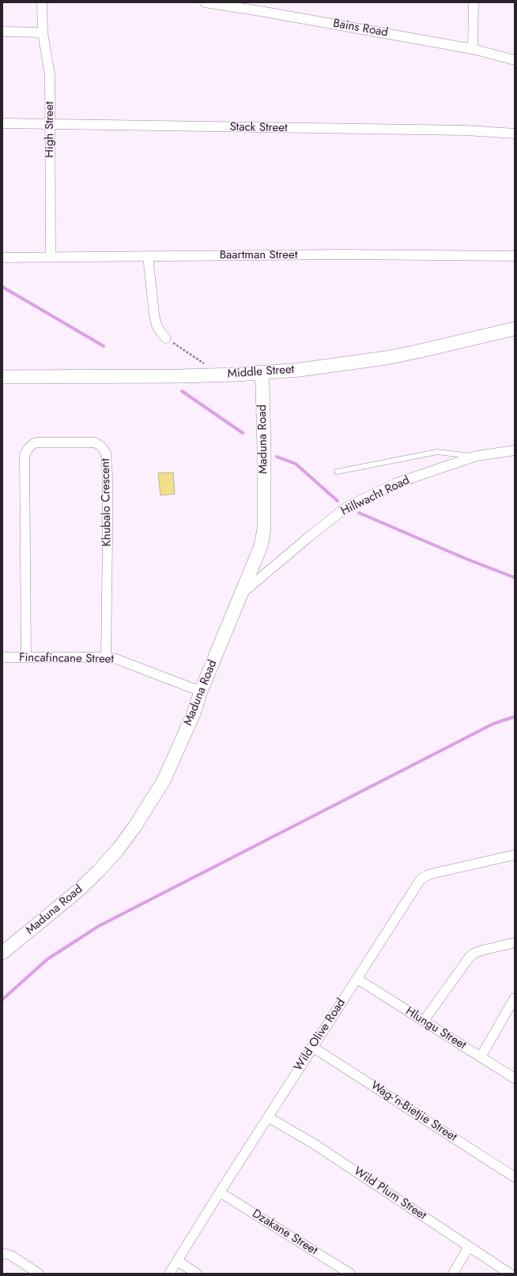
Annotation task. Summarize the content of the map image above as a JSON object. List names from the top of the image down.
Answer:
{
  "streets": {
    "street": [
      "Bains Road",
      "Stack Street",
      "High Street",
      "Baartman Street",
      "Middle Street",
      "Maduna Road",
      "Hillwacht Road",
      "Khubalo Crescent",
      "Fincafincane Street",
      "Hlungu Street",
      "Wild Olive Road",
      "Wag-'n-Bietjie Street",
      "Wild Plum Street",
      "Dzakane Street"
    ]
  },
  "crossings": [
    ["Stack Street", "High Street"],
    ["High Street", "Baartman Street"],
    ["Middle Street", "Maduna Road"],
    ["Maduna Road", "Hillwacht Road"],
    ["Maduna Road", "Fincafincane Street"],
    ["Khubalo Crescent", "Fincafincane Street"],
    ["Hlungu Street", "Wild Olive Road"],
    ["Wild Olive Road", "Wag-'n-Bietjie Street"],
    ["Wild Olive Road", "Wild Plum Street"],
    ["Wild Olive Road", "Dzakane Street"]
  ]
}
